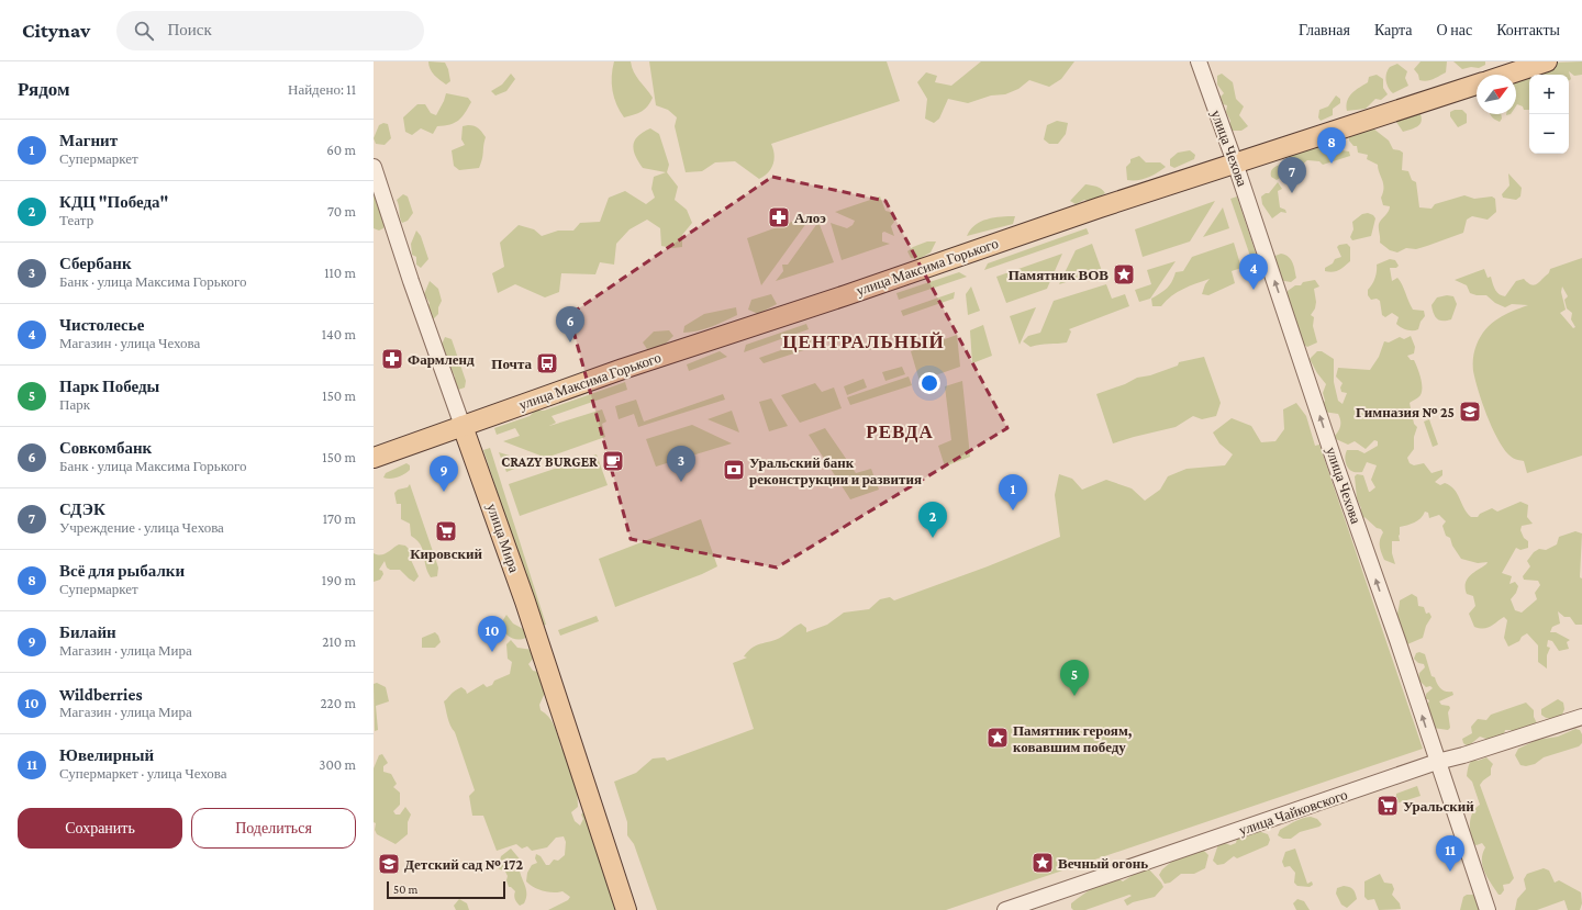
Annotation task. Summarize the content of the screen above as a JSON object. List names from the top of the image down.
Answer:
{
  "streets": {
    "main road": ["улица Максима Горького", "улица Мира"],
    "street": ["улица Чехова", "улица Чайковского"]
  },
  "crossings": [
    ["улица Чехова", "улица Максима Горького"],
    ["улица Чехова", "улица Чайковского"],
    ["улица Максима Горького", "улица Мира"]
  ],
  "one_way": ["улица Чехова"],
  "districts": ["ЦЕНТРАЛЬНЫЙ", "РЕВДА"],
  "places": {
    "pharmacy": ["Алоэ", "Фармленд"],
    "place": ["Памятник ВОВ", "Памятник героям, ковавшим победу", "Вечный огонь"],
    "bus stop": ["Почта"],
    "school or university": ["Гимназия № 25", "Детский сад № 172"],
    "cafe": ["CRAZY BURGER"],
    "bank": ["Уральский банк реконструкции и развития"],
    "supermarket": ["Кировский", "Уральский"]
  },
  "scale_bar": "50 m",
  "north": "top right",
  "page": {
    "header": "Citynav",
    "search": "Поиск",
    "nav": [
      "Главная",
      "Карта",
      "О нас",
      "Контакты"
    ],
    "heading": ["Рядом", "Найдено: 11"],
    "map_buttons": ["+", "−"],
    "list": [
      {
        "mark": "1",
        "name": "Магнит",
        "note": "Супермаркет",
        "value": "60 m"
      },
      {
        "mark": "2",
        "name": "КДЦ \"Победа\"",
        "note": "Театр",
        "value": "70 m"
      },
      {
        "mark": "3",
        "name": "Сбербанк",
        "note": "Банк · улица Максима Горького",
        "value": "110 m"
      },
      {
        "mark": "4",
        "name": "Чистолесье",
        "note": "Магазин · улица Чехова",
        "value": "140 m"
      },
      {
        "mark": "5",
        "name": "Парк Победы",
        "note": "Парк",
        "value": "150 m"
      },
      {
        "mark": "6",
        "name": "Совкомбанк",
        "note": "Банк · улица Максима Горького",
        "value": "150 m"
      },
      {
        "mark": "7",
        "name": "СДЭК",
        "note": "Учреждение · улица Чехова",
        "value": "170 m"
      },
      {
        "mark": "8",
        "name": "Всё для рыбалки",
        "note": "Супермаркет",
        "value": "190 m"
      },
      {
        "mark": "9",
        "name": "Билайн",
        "note": "Магазин · улица Мира",
        "value": "210 m"
      },
      {
        "mark": "10",
        "name": "Wildberries",
        "note": "Магазин · улица Мира",
        "value": "220 m"
      },
      {
        "mark": "11",
        "name": "Ювелирный",
        "note": "Супермаркет · улица Чехова",
        "value": "300 m"
      }
    ],
    "pins": [
      "8",
      "7",
      "4",
      "6",
      "3",
      "9",
      "1",
      "2",
      "10",
      "5",
      "11"
    ],
    "buttons": ["Сохранить", "Поделиться"],
    "scale": "50 m"
  }
}
